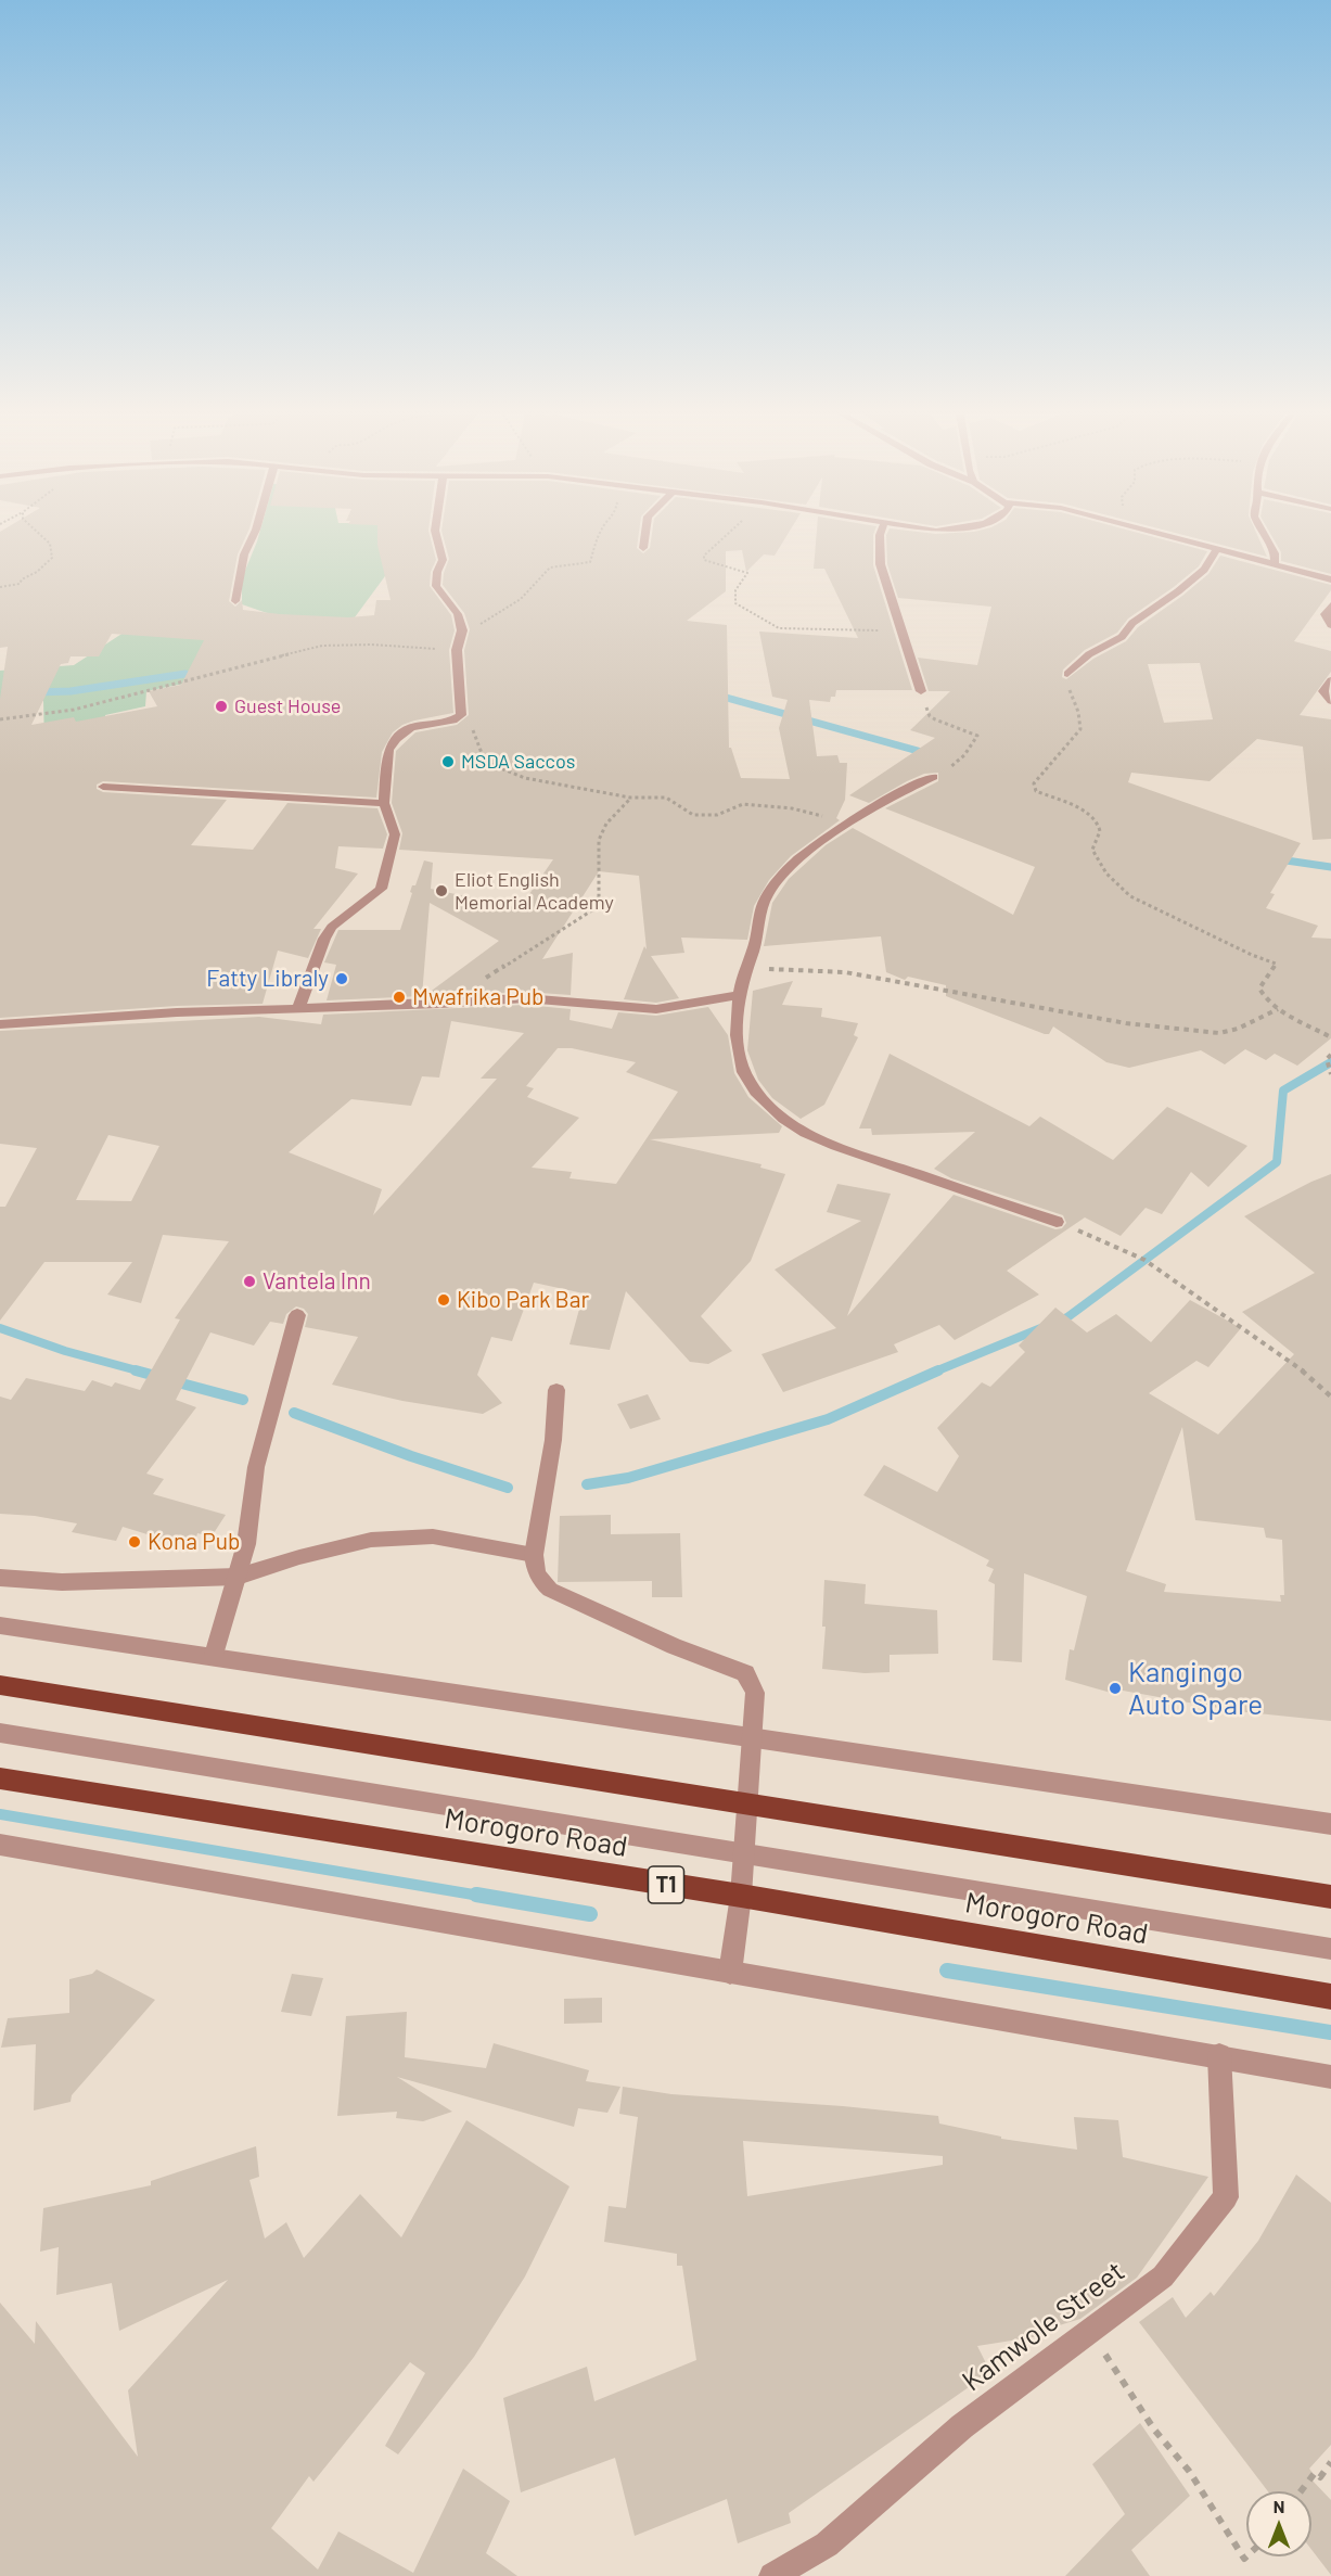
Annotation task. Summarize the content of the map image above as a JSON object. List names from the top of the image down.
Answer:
{
  "streets": {
    "highway": ["Morogoro Road", "T1"],
    "street": ["Kamwole Street"]
  },
  "places": [
    "Guest House",
    "MSDA Saccos",
    "Eliot English Memorial Academy",
    "Fatty Libraly",
    "Mwafrika Pub",
    "Vantela Inn",
    "Kibo Park Bar",
    "Kona Pub",
    "Kangingo Auto Spare"
  ],
  "north": "top"
}
